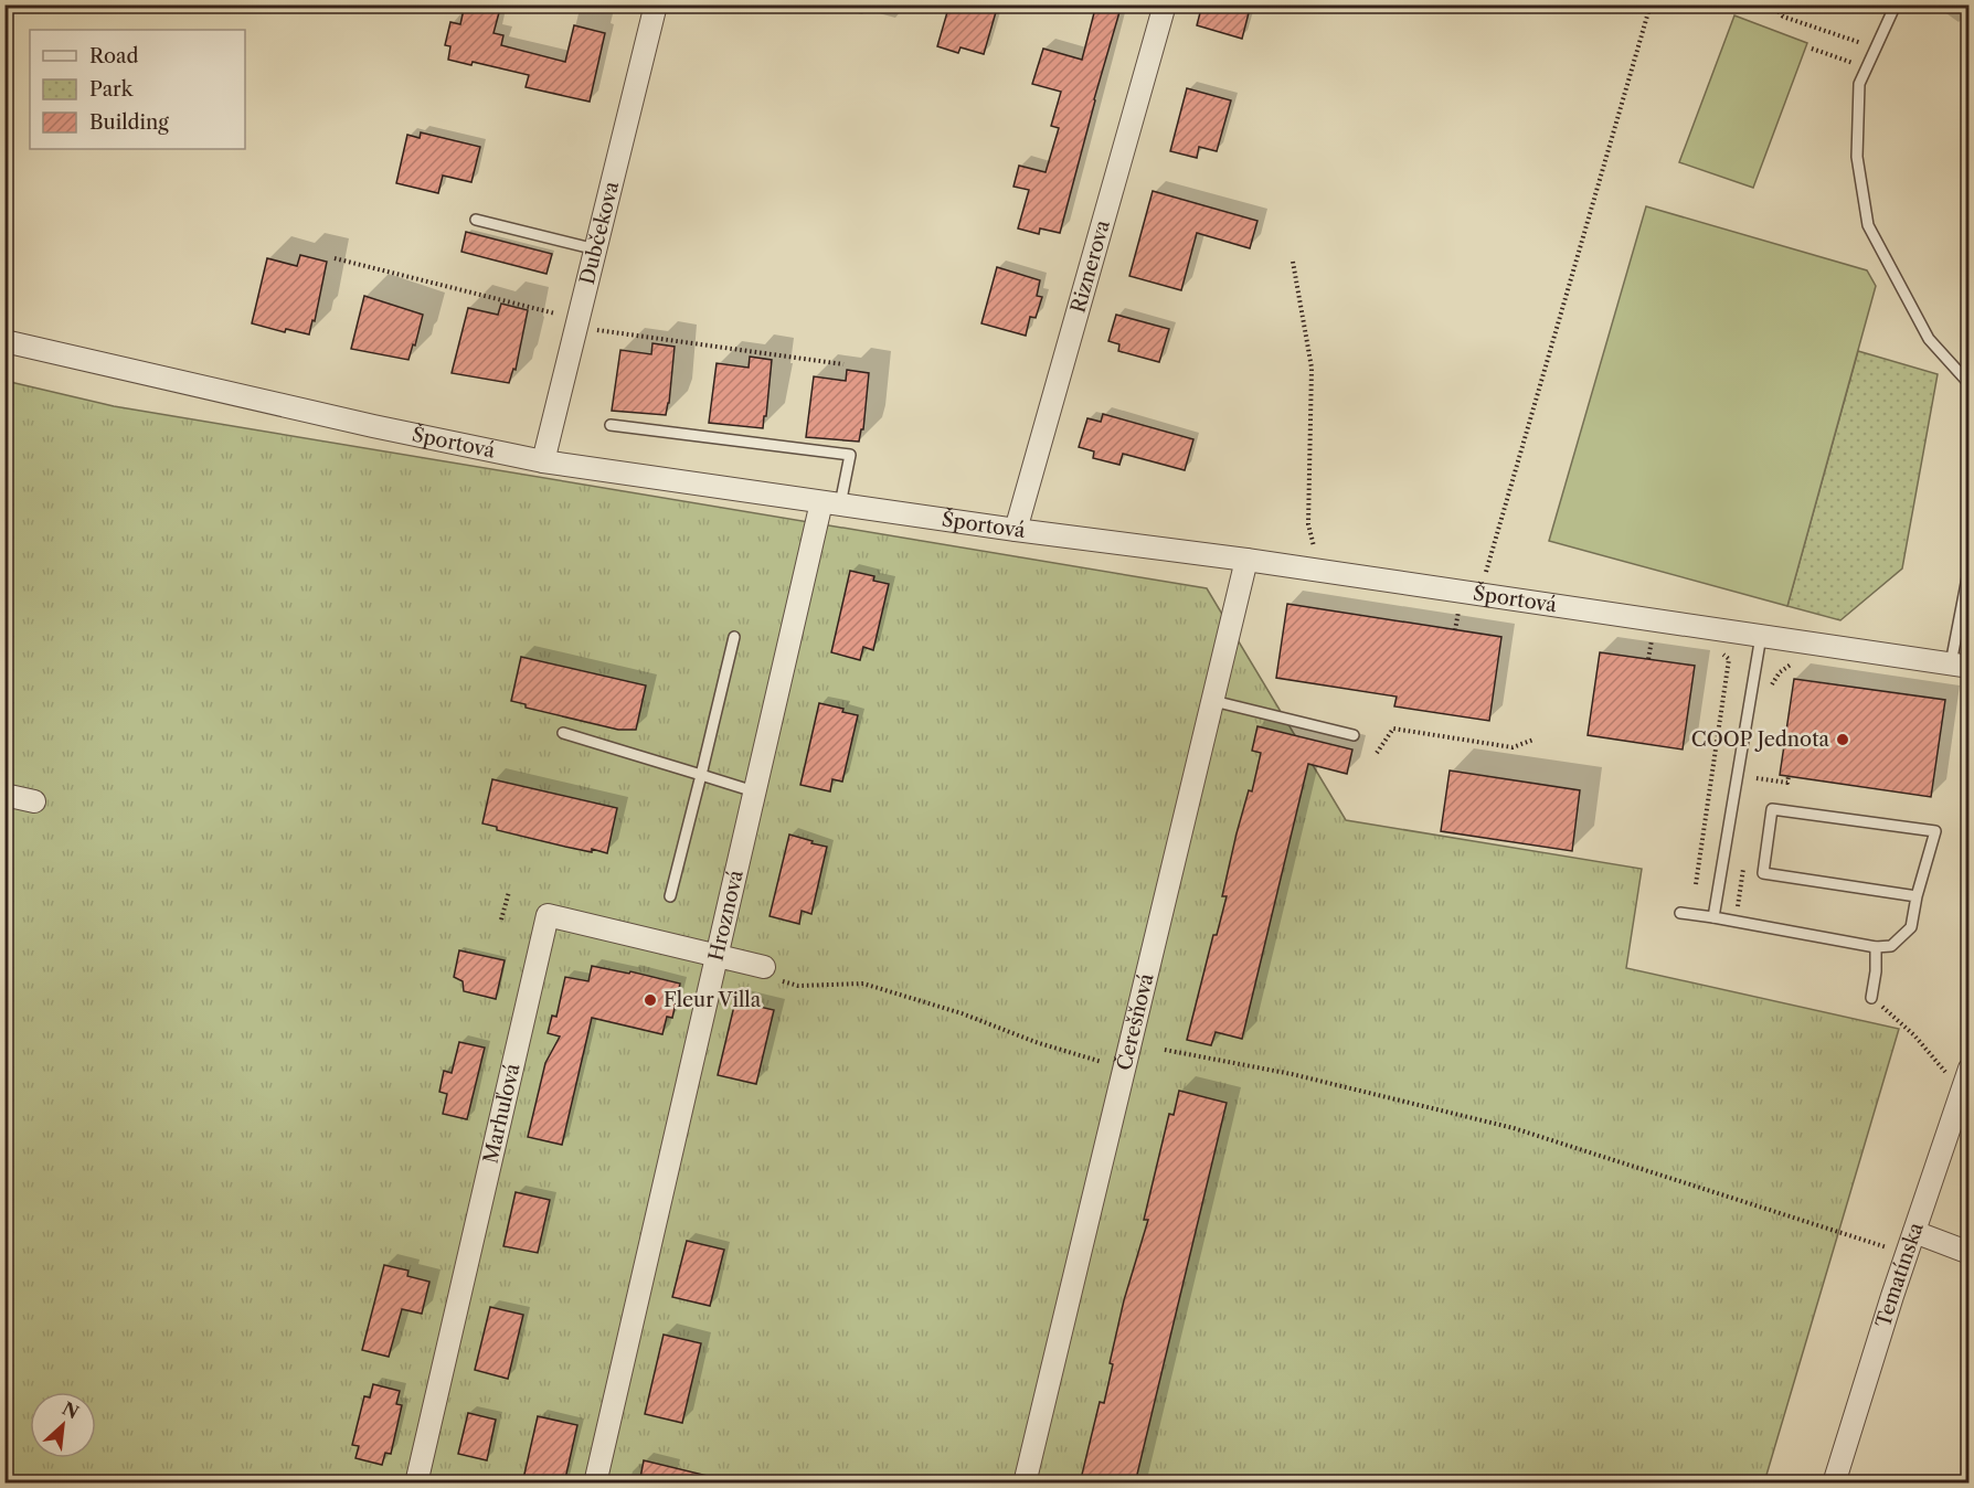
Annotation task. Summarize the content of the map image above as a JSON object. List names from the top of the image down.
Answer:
{
  "streets": {
    "street": [
      "Dubčekova",
      "Riznerova",
      "Športová",
      "Hroznová",
      "Čerešňová",
      "Marhuľová",
      "Tematínska"
    ]
  },
  "crossings": [
    ["Dubčekova", "Športová"],
    ["Riznerova", "Športová"],
    ["Športová", "Hroznová"],
    ["Športová", "Čerešňová"],
    ["Hroznová", "Marhuľová"]
  ],
  "places": ["COOP Jednota", "Fleur Villa"],
  "legend": ["Road", "Park", "Building"],
  "north": "top right"
}
